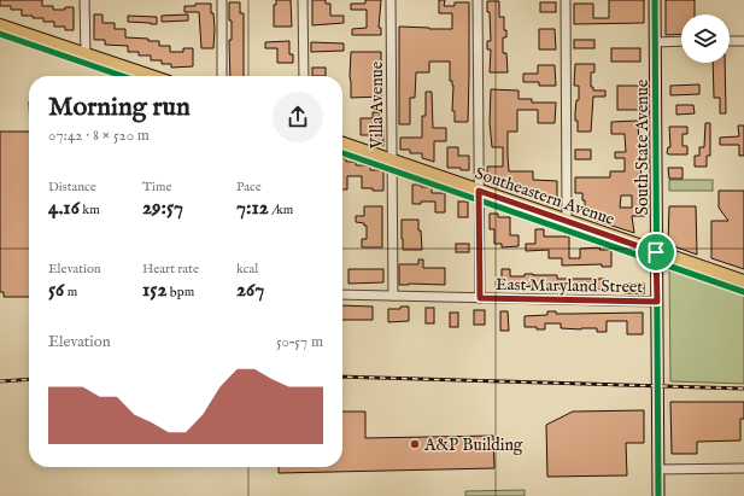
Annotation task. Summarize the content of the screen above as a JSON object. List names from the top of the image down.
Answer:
{
  "streets": {
    "main road": ["Southeastern Avenue"],
    "street": ["Villa Avenue", "South State Avenue", "East Maryland Street"]
  },
  "crossings": [
    ["Villa Avenue", "Southeastern Avenue"],
    ["Villa Avenue", "East Maryland Street"],
    ["South State Avenue", "Southeastern Avenue"],
    ["South State Avenue", "East Maryland Street"]
  ],
  "places": ["A&P Building"],
  "page": {
    "heading": ["Morning run", "07:42 · 8 × 520 m"],
    "stats": [
      ["Distance", "4.16 km"],
      ["Time", "29:57"],
      ["Pace", "7:12 /km"],
      ["Elevation", "56 m"],
      ["Heart rate", "152 bpm"],
      ["kcal", "267"]
    ],
    "chart": ["Elevation", "50–57 m"]
  }
}
